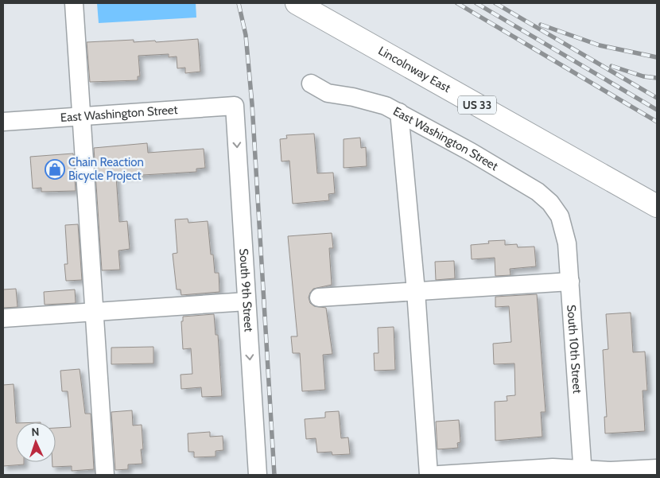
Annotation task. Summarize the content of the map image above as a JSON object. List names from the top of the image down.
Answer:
{
  "streets": {
    "highway": ["Lincolnway East", "US 33"],
    "street": ["East Washington Street", "South 9th Street", "South 10th Street"]
  },
  "crossings": [
    ["East Washington Street", "South 9th Street"],
    ["East Washington Street", "South 10th Street"]
  ],
  "places": {
    "shop": ["Chain Reaction Bicycle Project"]
  },
  "north": "top"
}
